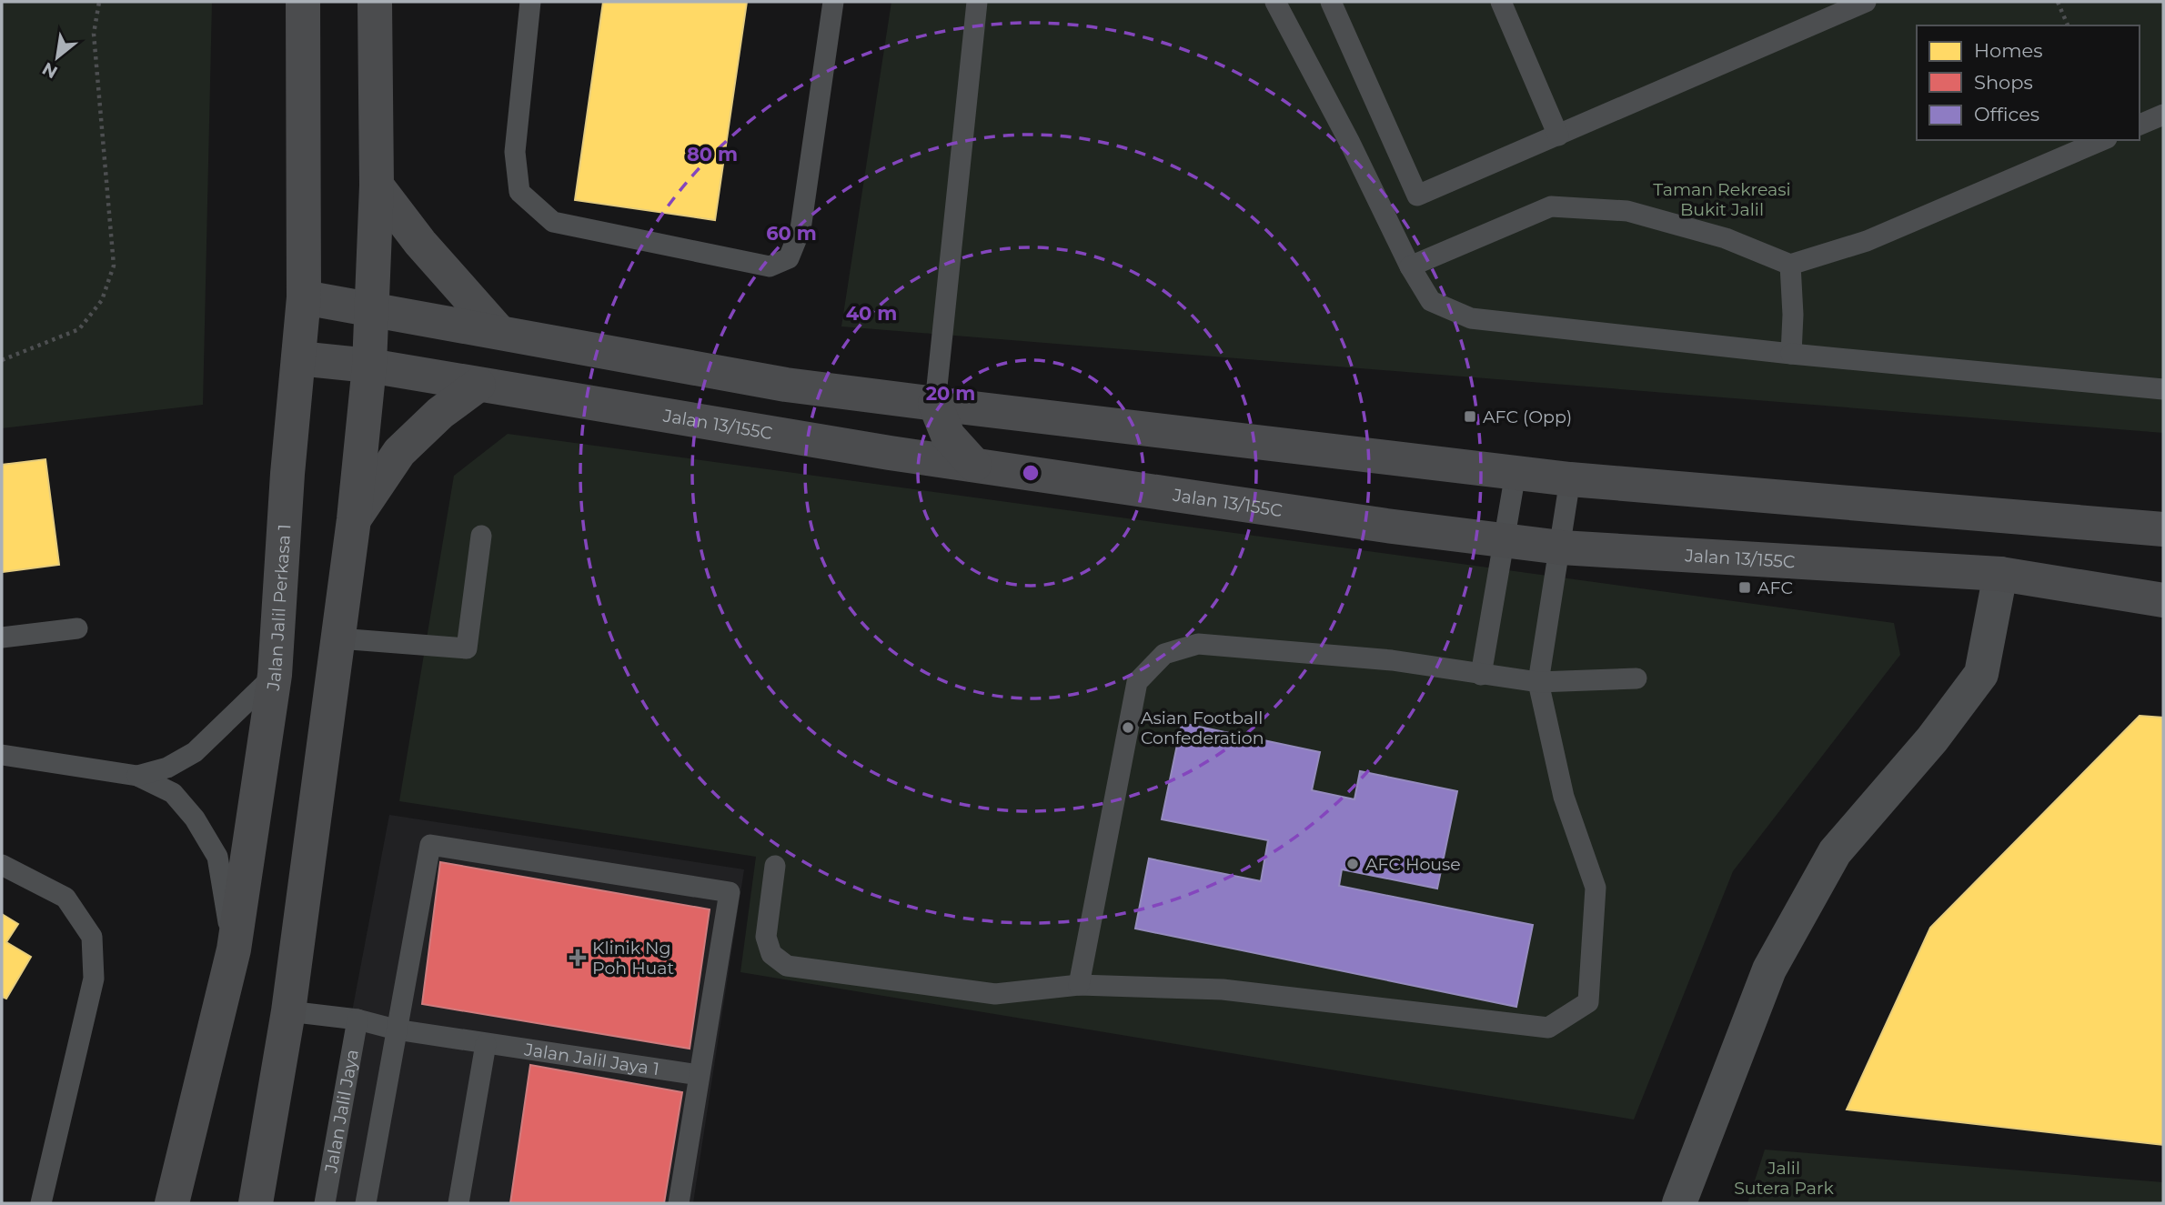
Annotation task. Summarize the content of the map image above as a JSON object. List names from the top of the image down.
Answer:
{
  "streets": {
    "main road": ["Jalan 13/155C", "Jalan Jalil Perkasa 1"],
    "lane": ["Jalan Jalil Jaya 1", "Jalan Jalil Jaya"]
  },
  "crossings": [
    ["Jalan 13/155C", "Jalan Jalil Perkasa 1"],
    ["Jalan Jalil Jaya 1", "Jalan Jalil Jaya"]
  ],
  "parks": ["Taman Rekreasi Bukit Jalil", "Jalil Sutera Park"],
  "places": {
    "transit": ["AFC (Opp)", "AFC"],
    "other": ["Asian Football Confederation", "AFC House"],
    "health": ["Klinik Ng Poh Huat"]
  },
  "legend": ["Homes", "Shops", "Offices"],
  "north": "bottom left",
  "rings": [
    "80 m",
    "60 m",
    "40 m",
    "20 m"
  ]
}
